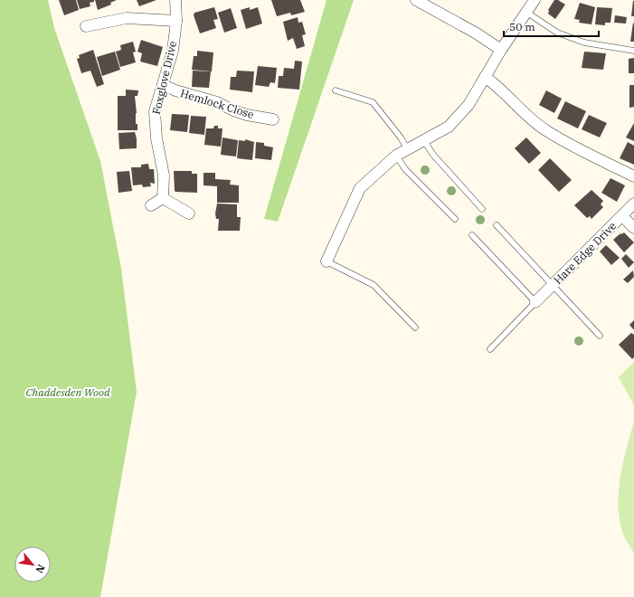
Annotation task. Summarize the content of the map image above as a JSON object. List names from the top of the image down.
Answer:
{
  "streets": {
    "street": ["Foxglove Drive", "Hemlock Close", "Hare Edge Drive"]
  },
  "crossings": [
    ["Foxglove Drive", "Hemlock Close"]
  ],
  "parks": ["Chaddesden Wood"],
  "scale_bar": "50 m",
  "north": "bottom right"
}
